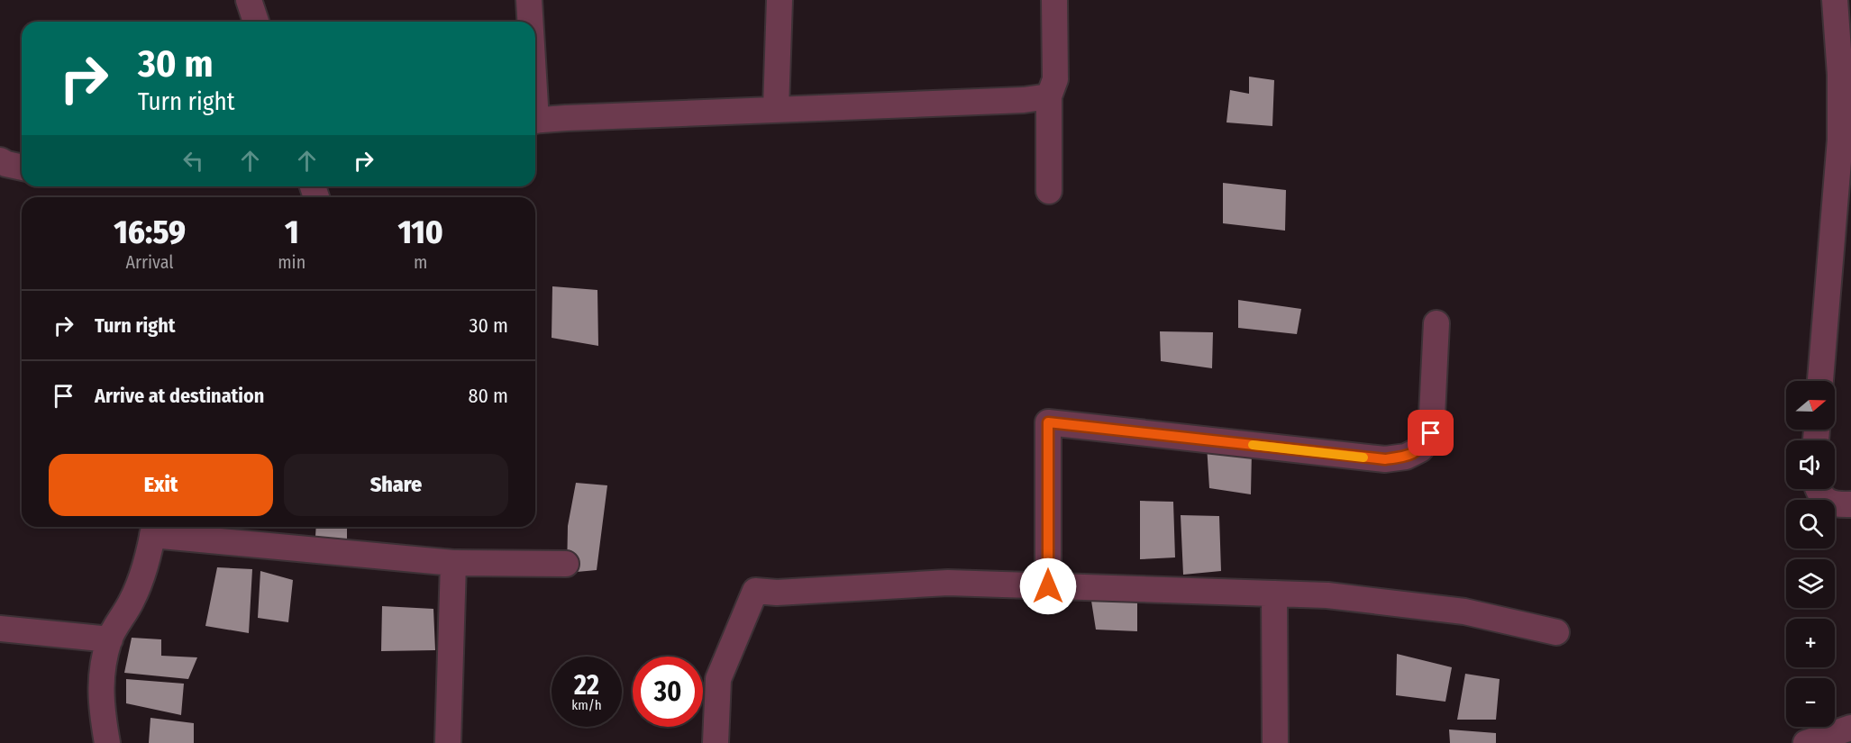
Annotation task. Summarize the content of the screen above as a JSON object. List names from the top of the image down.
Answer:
{
  "north": "right",
  "page": {
    "turn": ["30 m", "Turn right"],
    "eta": [
      "16:59",
      "Arrival",
      "1",
      "min",
      "110",
      "m"
    ],
    "list": [
      {
        "name": "Turn right",
        "value": "30 m"
      },
      {
        "name": "Arrive at destination",
        "value": "80 m"
      }
    ],
    "map_buttons": ["+", "−"],
    "buttons": ["Exit", "Share"],
    "speed": "22 km/h",
    "limit": "30"
  }
}
